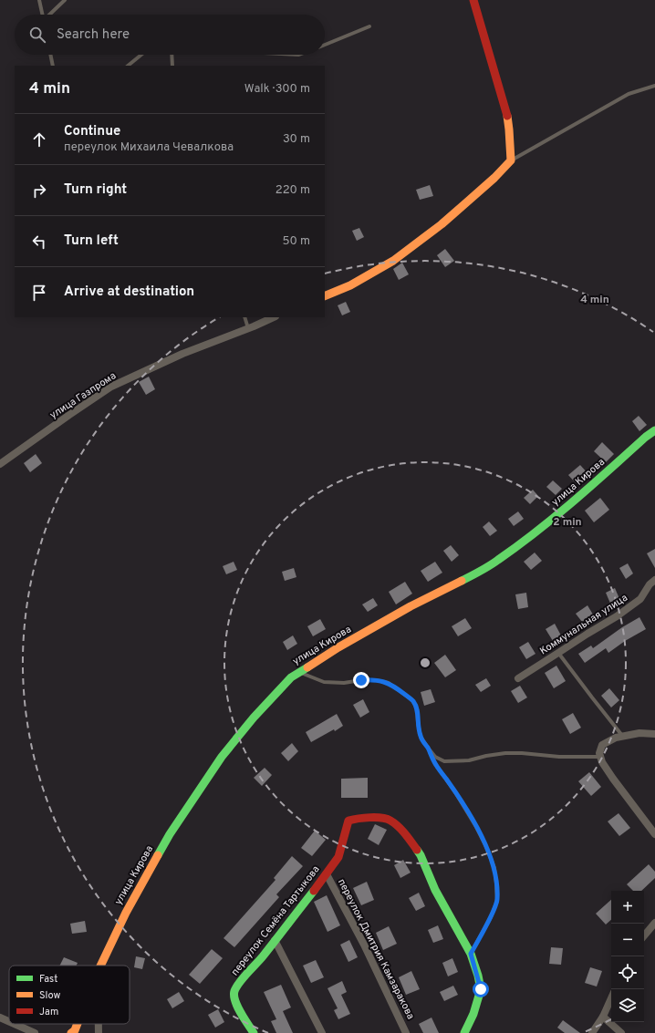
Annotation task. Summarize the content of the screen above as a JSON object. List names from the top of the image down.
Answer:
{
  "streets": {
    "street": [
      "улица Газпрома",
      "улица Кирова",
      "Коммунальная улица",
      "переулок Семёна Тартыкова",
      "переулок Дмитрия Камзаракова"
    ]
  },
  "crossings": [
    ["переулок Семёна Тартыкова", "переулок Дмитрия Камзаракова"]
  ],
  "legend": ["Fast", "Slow", "Jam"],
  "page": {
    "search": "Search here",
    "heading": ["4 min", "Walk · 300 m"],
    "list": [
      ["Continue", "переулок Михаила Чевалкова", "30 m"],
      ["Turn right", "220 m"],
      ["Turn left", "50 m"],
      "Arrive at destination"
    ],
    "map_buttons": ["+", "−"]
  },
  "rings": ["4 min", "2 min"]
}
